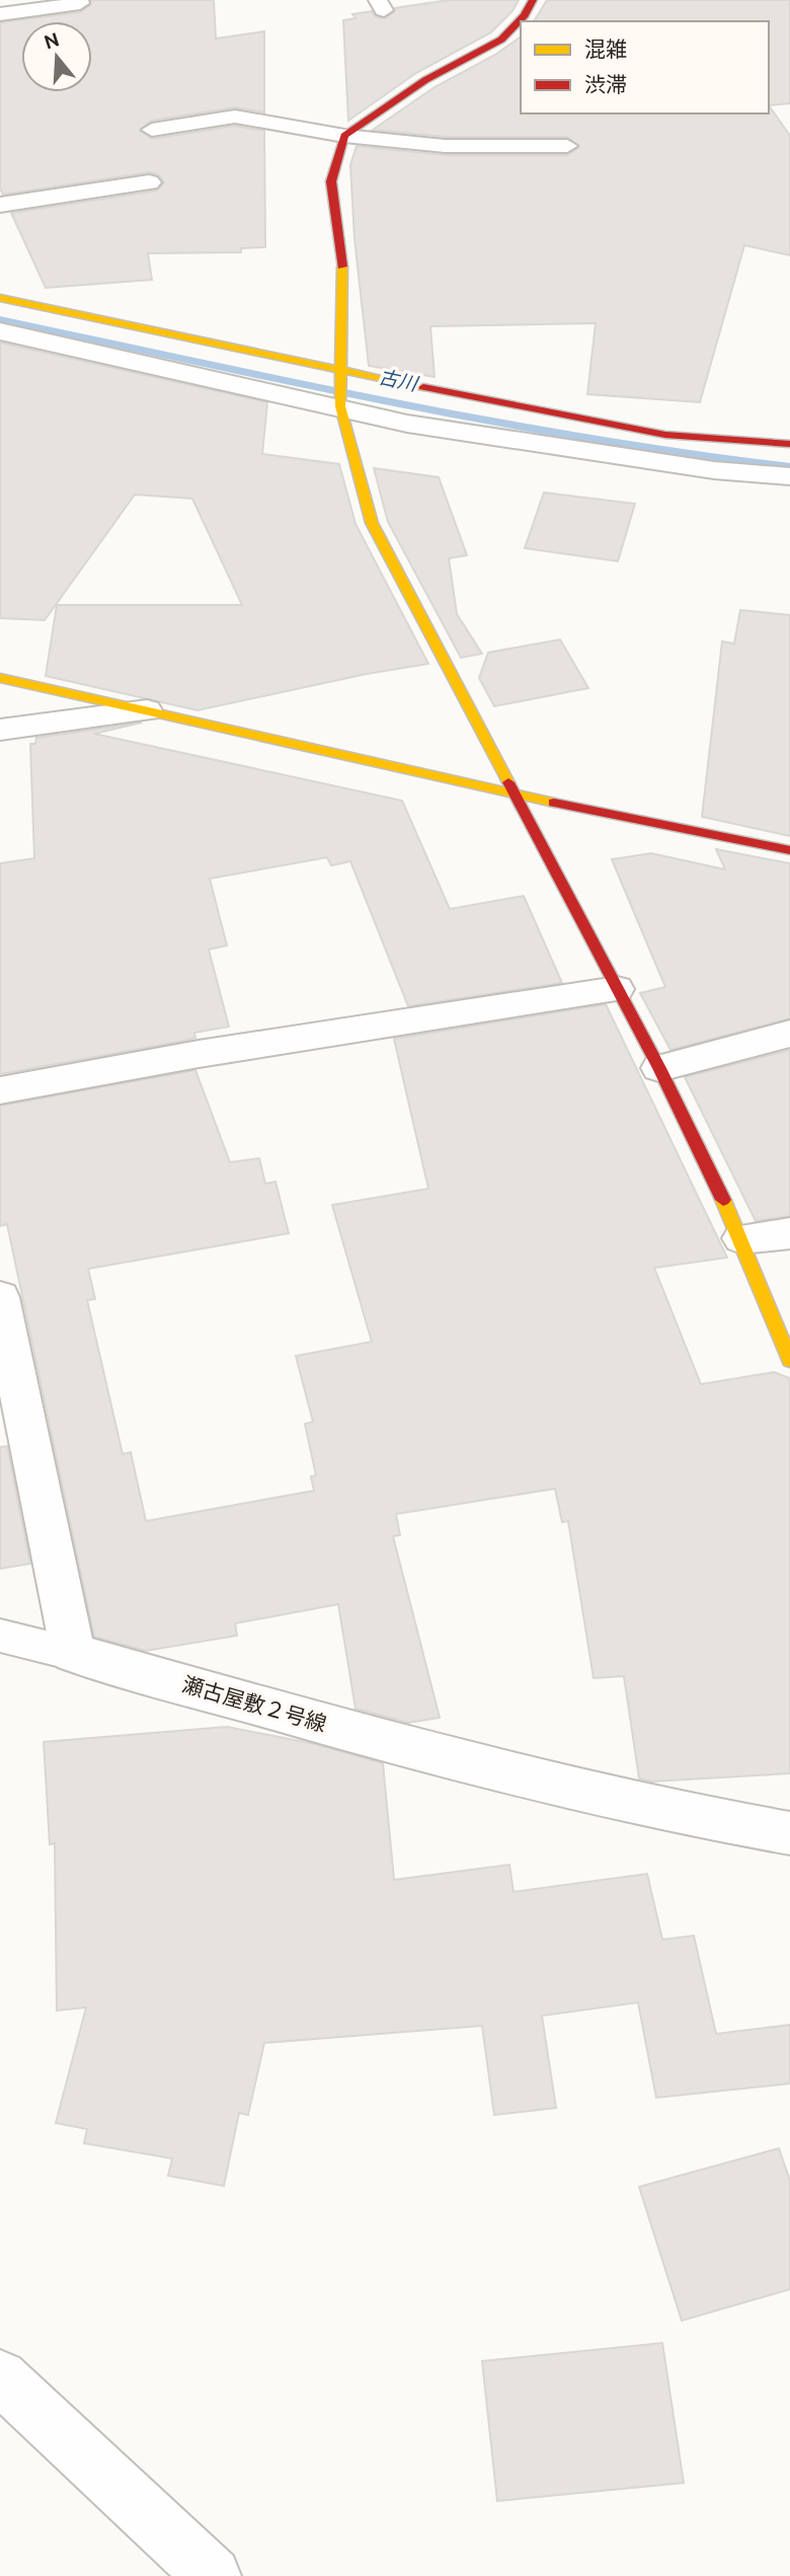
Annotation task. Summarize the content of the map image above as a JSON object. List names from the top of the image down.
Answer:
{
  "streets": {
    "street": ["瀬古屋敷２号線"]
  },
  "water": ["古川"],
  "legend": ["混雑", "渋滞"],
  "north": "top"
}
